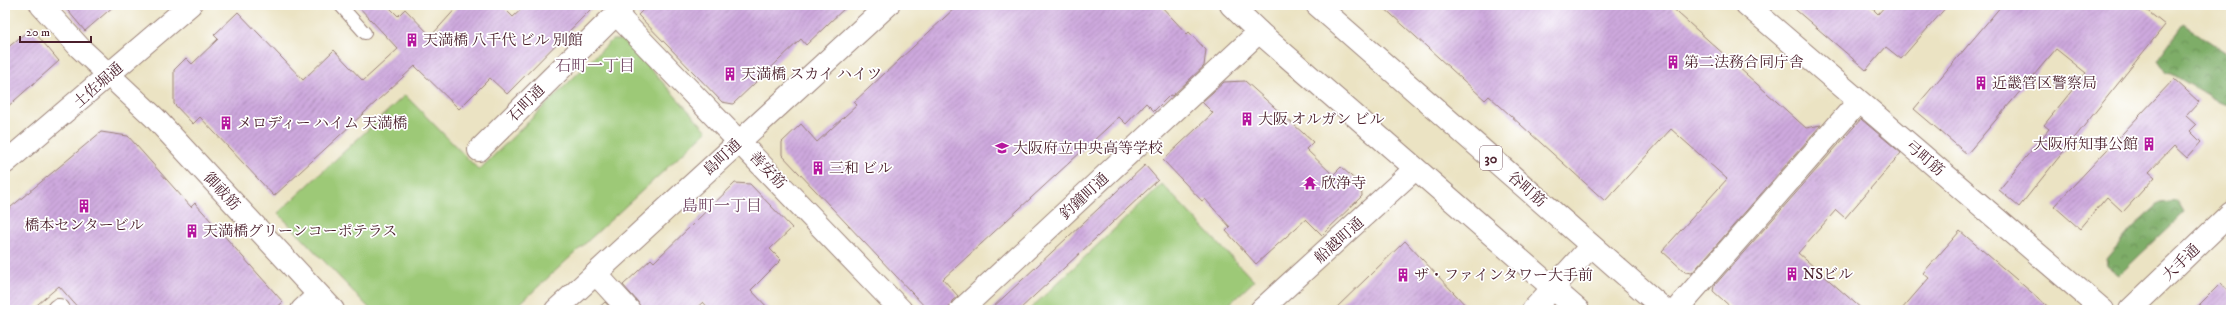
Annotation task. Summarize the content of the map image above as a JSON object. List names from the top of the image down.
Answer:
{
  "streets": {
    "street": [
      "土佐堀通",
      "石町通",
      "島町通",
      "30",
      "弓町筋",
      "善安筋",
      "谷町筋",
      "御祓筋",
      "釣鐘町通",
      "船越町通",
      "大手通"
    ]
  },
  "crossings": [
    ["土佐堀通", "御祓筋"],
    ["石町通", "善安筋"],
    ["島町通", "善安筋"]
  ],
  "districts": ["石町一丁目", "島町一丁目"],
  "places": {
    "building": [
      "天満橋 八千代 ビル 別館",
      "第二法務合同庁舎",
      "天満橋 スカイ ハイツ",
      "近畿管区警察局",
      "大阪 オルガン ビル",
      "メロディー ハイム 天満橋",
      "大阪府知事公館",
      "三和 ビル",
      "橋本センタービル",
      "天満橋グリーンコーポテラス",
      "NSビル",
      "ザ・ファインタワー大手前"
    ],
    "school or university": ["大阪府立中央高等学校"],
    "temple": ["欣浄寺"]
  },
  "scale_bar": "20 m"
}
